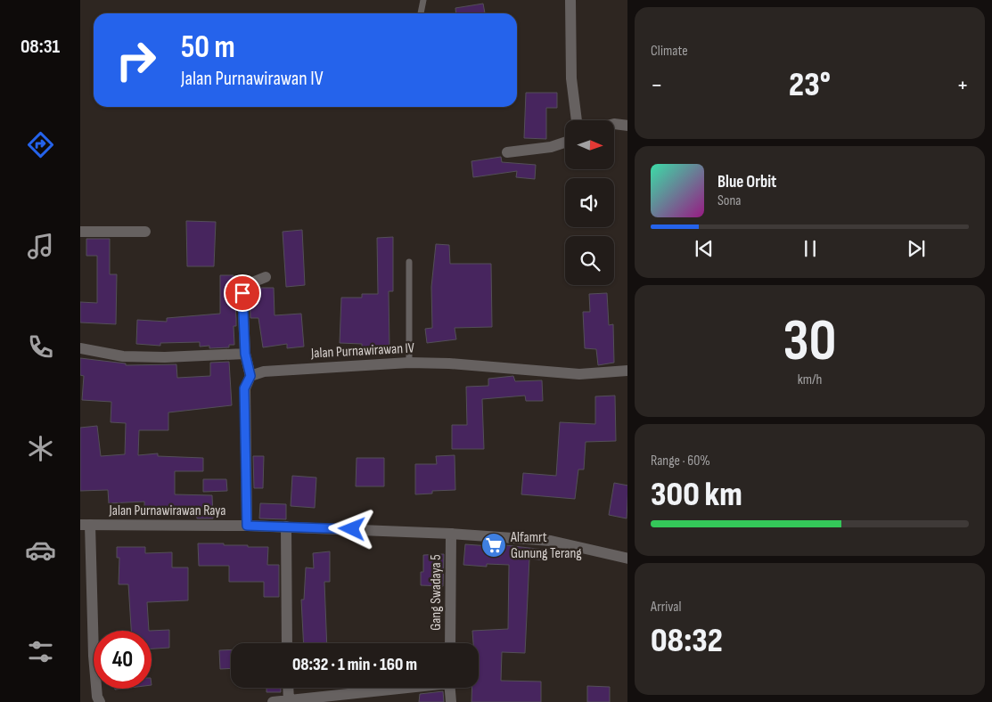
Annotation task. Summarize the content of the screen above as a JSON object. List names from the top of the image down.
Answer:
{
  "streets": {
    "street": ["Jalan Purnawirawan IV", "Jalan Purnawirawan Raya", "Gang Swadaya 5"]
  },
  "crossings": [
    ["Jalan Purnawirawan Raya", "Gang Swadaya 5"]
  ],
  "places": {
    "supermarket": ["Alfamrt Gunung Terang"]
  },
  "north": "right",
  "page": {
    "tabs": "08:31",
    "tile": [
      "Climate",
      ["30", "km/h"],
      ["Range · 60%", "300 km"],
      ["Arrival", "08:32"]
    ],
    "turn": ["50 m", "Jalan Purnawirawan IV"],
    "heat": ["−", "23°", "+"],
    "song": ["Blue Orbit", "Sona"],
    "limit": "40",
    "trip": "08:32 · 1 min · 160 m"
  }
}
